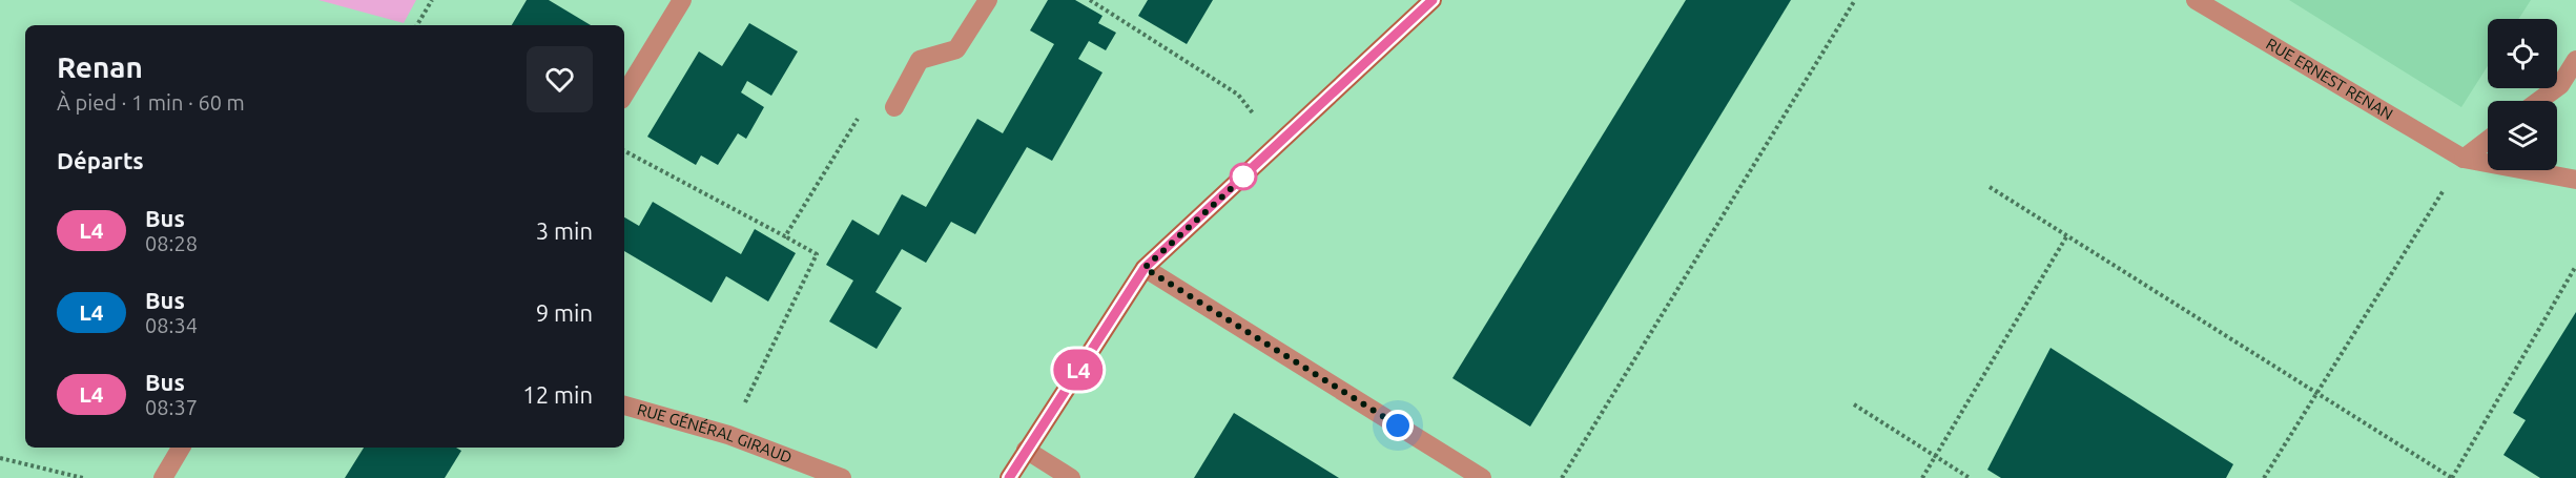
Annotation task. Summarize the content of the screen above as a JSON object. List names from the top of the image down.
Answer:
{
  "streets": {
    "street": ["RUE ERNEST RENAN", "RUE GÉNÉRAL GIRAUD"]
  },
  "lines": ["bus line L4"],
  "page": {
    "on_map": "L4",
    "heading": [
      ["Renan", "À pied · 1 min · 60 m"],
      "Départs"
    ],
    "list": [
      {
        "mark": "L4",
        "name": "Bus",
        "note": "08:28",
        "value": "3 min"
      },
      {
        "mark": "L4",
        "name": "Bus",
        "note": "08:34",
        "value": "9 min"
      },
      {
        "mark": "L4",
        "name": "Bus",
        "note": "08:37",
        "value": "12 min"
      }
    ]
  }
}
